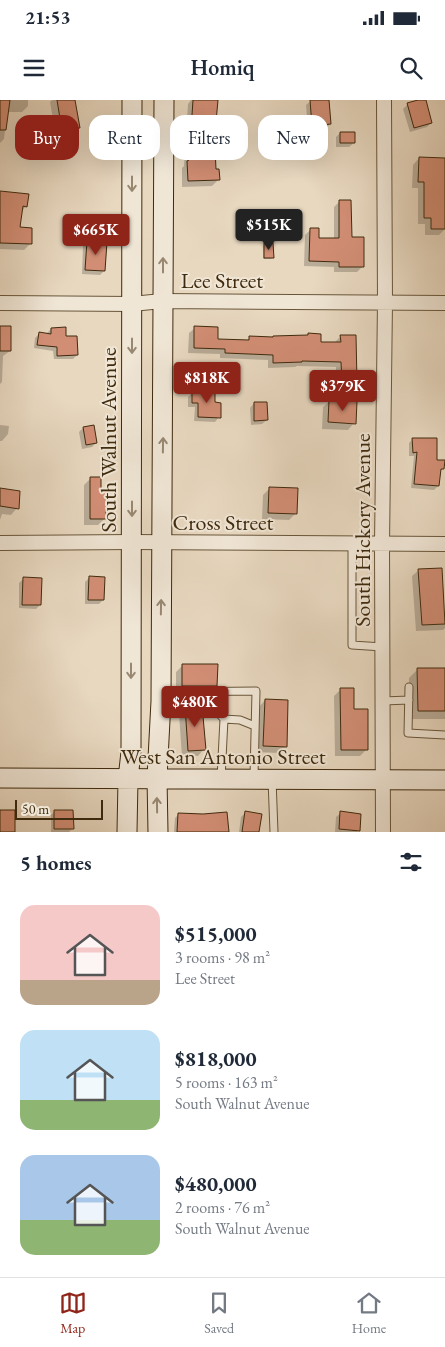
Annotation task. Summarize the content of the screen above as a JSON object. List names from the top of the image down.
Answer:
{
  "streets": {
    "main road": ["South Walnut Avenue", "West San Antonio Street"],
    "street": ["Lee Street", "Cross Street", "South Hickory Avenue"]
  },
  "crossings": [
    ["Lee Street", "South Walnut Avenue"],
    ["Lee Street", "South Hickory Avenue"],
    ["South Walnut Avenue", "Cross Street"],
    ["South Walnut Avenue", "West San Antonio Street"],
    ["Cross Street", "South Hickory Avenue"],
    ["South Hickory Avenue", "West San Antonio Street"]
  ],
  "scale_bar": "50 m",
  "page": {
    "status": "21:53",
    "header": "Homiq",
    "chip": [
      "Buy",
      "Rent",
      "Filters",
      "New"
    ],
    "price": [
      "$515K",
      "$665K",
      "$818K",
      "$379K",
      "$480K"
    ],
    "scale": "50 m",
    "heading": "5 homes",
    "list": [
      {
        "name": "$515,000",
        "note": "3 rooms · 98 m² · Lee Street"
      },
      {
        "name": "$818,000",
        "note": "5 rooms · 163 m² · South Walnut Avenue"
      },
      {
        "name": "$480,000",
        "note": "2 rooms · 76 m² · South Walnut Avenue"
      }
    ],
    "tabs": ["Map", "Saved", "Home"]
  }
}
